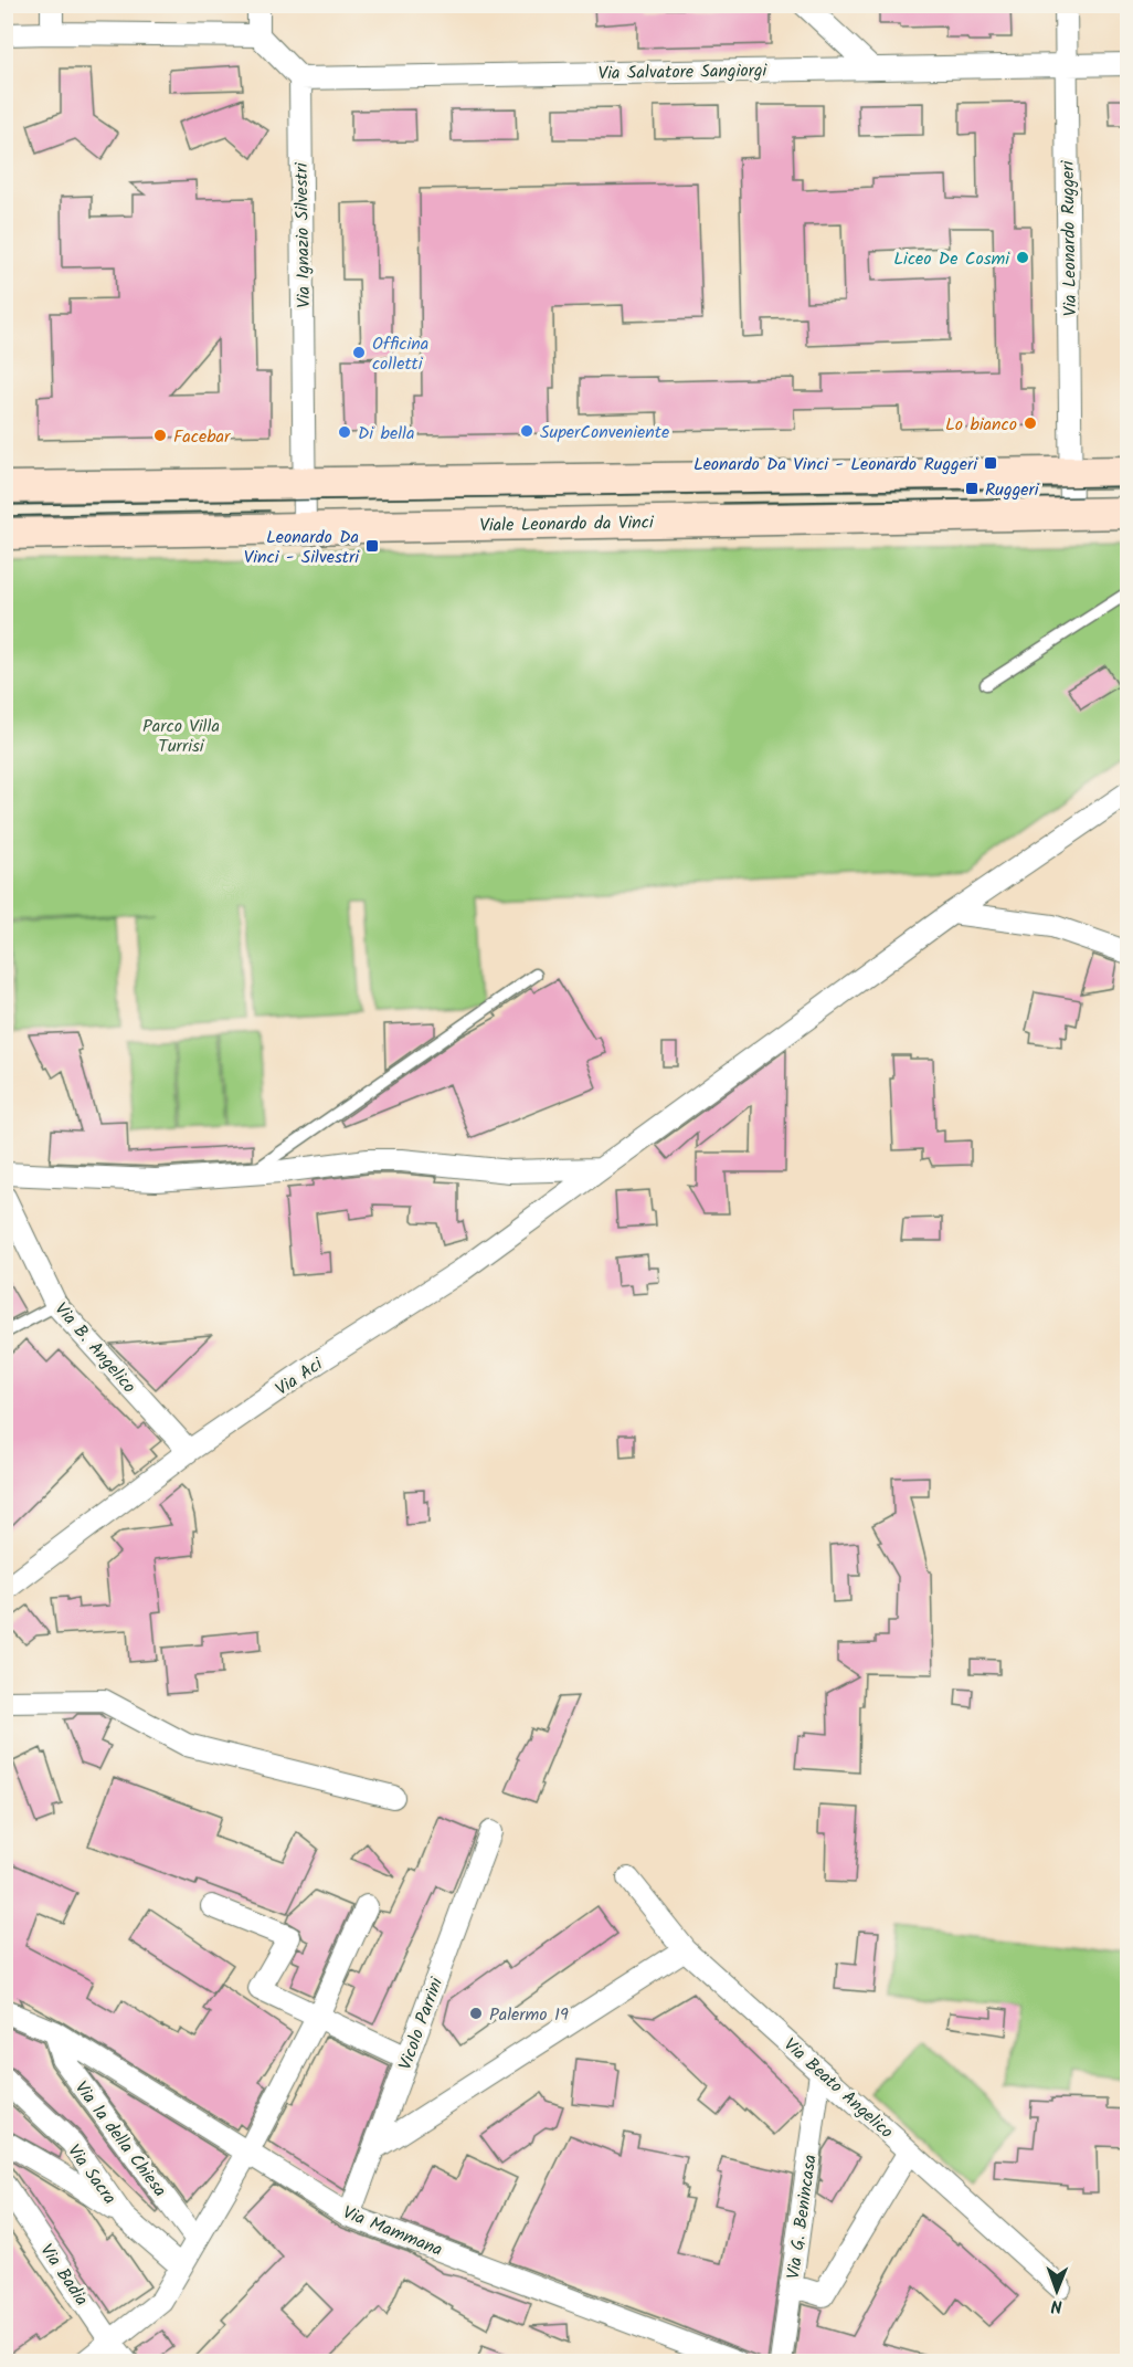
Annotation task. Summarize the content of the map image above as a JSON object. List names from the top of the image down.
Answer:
{
  "streets": {
    "street": [
      "Via Salvatore Sangiorgi",
      "Via Ignazio Silvestri",
      "Via Leonardo Ruggeri",
      "Viale Leonardo da Vinci",
      "Via B. Angelico",
      "Via Aci",
      "Vicolo Parrini",
      "Via Beato Angelico",
      "Via 1a della Chiesa",
      "Via Sacra",
      "Via G. Benincasa",
      "Via Mammana",
      "Via Badia"
    ]
  },
  "crossings": [
    ["Via Salvatore Sangiorgi", "Via Ignazio Silvestri"],
    ["Via Salvatore Sangiorgi", "Via Leonardo Ruggeri"],
    ["Via Ignazio Silvestri", "Viale Leonardo da Vinci"],
    ["Via Leonardo Ruggeri", "Viale Leonardo da Vinci"],
    ["Via B. Angelico", "Via Aci"],
    ["Vicolo Parrini", "Via Mammana"],
    ["Via Beato Angelico", "Via G. Benincasa"],
    ["Via 1a della Chiesa", "Via Mammana"]
  ],
  "parks": ["Parco Villa Turrisi"],
  "places": {
    "other": [
      "Liceo De Cosmi",
      "Officina colletti",
      "Lo bianco",
      "SuperConveniente",
      "Di bella",
      "Facebar",
      "Palermo 19"
    ],
    "transit": ["Leonardo Da Vinci - Leonardo Ruggeri", "Ruggeri", "Leonardo Da Vinci - Silvestri"]
  },
  "north": "bottom"
}
